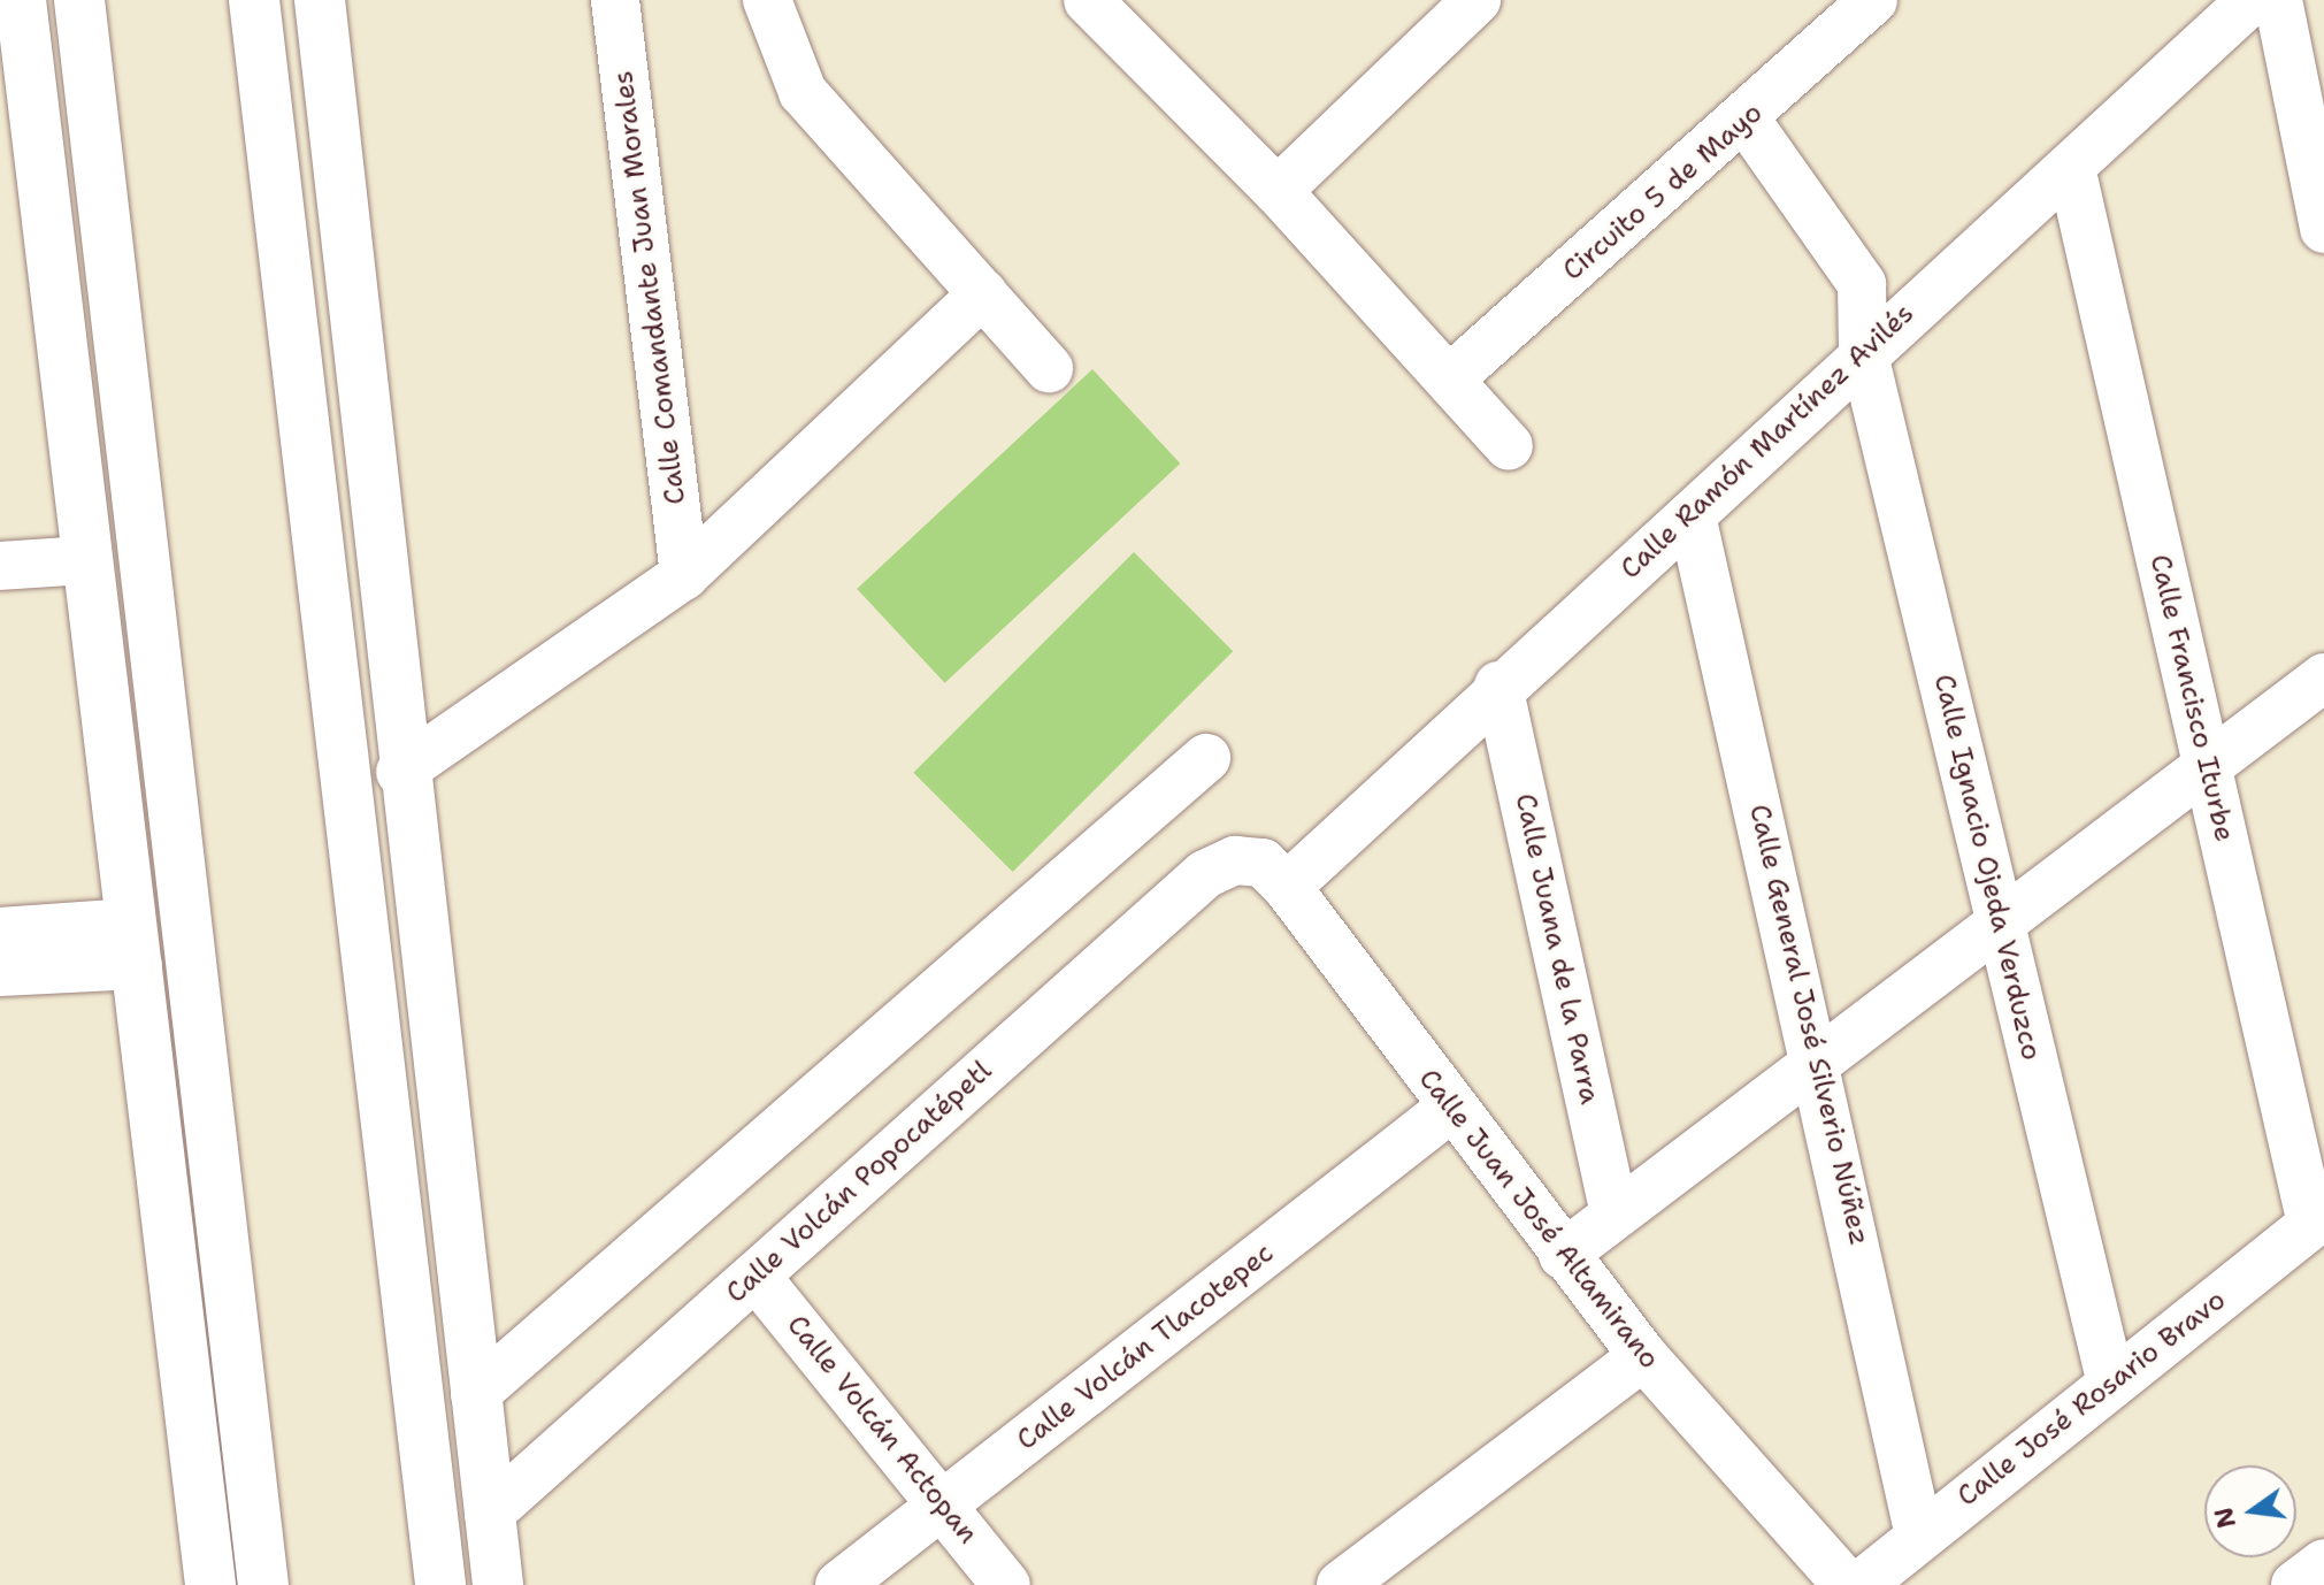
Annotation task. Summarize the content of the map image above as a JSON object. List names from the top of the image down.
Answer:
{
  "streets": {
    "street": [
      "Circuito 5 de Mayo",
      "Calle Comandante Juan Morales",
      "Calle Ramón Martínez Avilés",
      "Calle Francisco Iturbe",
      "Calle Ignacio Ojeda Verduzco",
      "Calle Juana de la Parra",
      "Calle General José Silverio Núñez",
      "Calle Volcán Popocatépetl",
      "Calle Juan José Altamirano",
      "Calle Volcán Tlacotepec",
      "Calle José Rosario Bravo",
      "Calle Volcán Actopan"
    ]
  },
  "crossings": [
    ["Circuito 5 de Mayo", "Calle Ignacio Ojeda Verduzco"],
    ["Calle Ramón Martínez Avilés", "Calle Francisco Iturbe"],
    ["Calle Ramón Martínez Avilés", "Calle Ignacio Ojeda Verduzco"],
    ["Calle Ramón Martínez Avilés", "Calle Juana de la Parra"],
    ["Calle Ramón Martínez Avilés", "Calle General José Silverio Núñez"],
    ["Calle Ramón Martínez Avilés", "Calle Juan José Altamirano"],
    ["Calle Francisco Iturbe", "Calle José Rosario Bravo"],
    ["Calle Ignacio Ojeda Verduzco", "Calle José Rosario Bravo"],
    ["Calle General José Silverio Núñez", "Calle José Rosario Bravo"],
    ["Calle Volcán Popocatépetl", "Calle Juan José Altamirano"],
    ["Calle Volcán Popocatépetl", "Calle Volcán Actopan"],
    ["Calle Juan José Altamirano", "Calle Volcán Tlacotepec"],
    ["Calle Volcán Tlacotepec", "Calle Volcán Actopan"]
  ],
  "north": "left"
}
